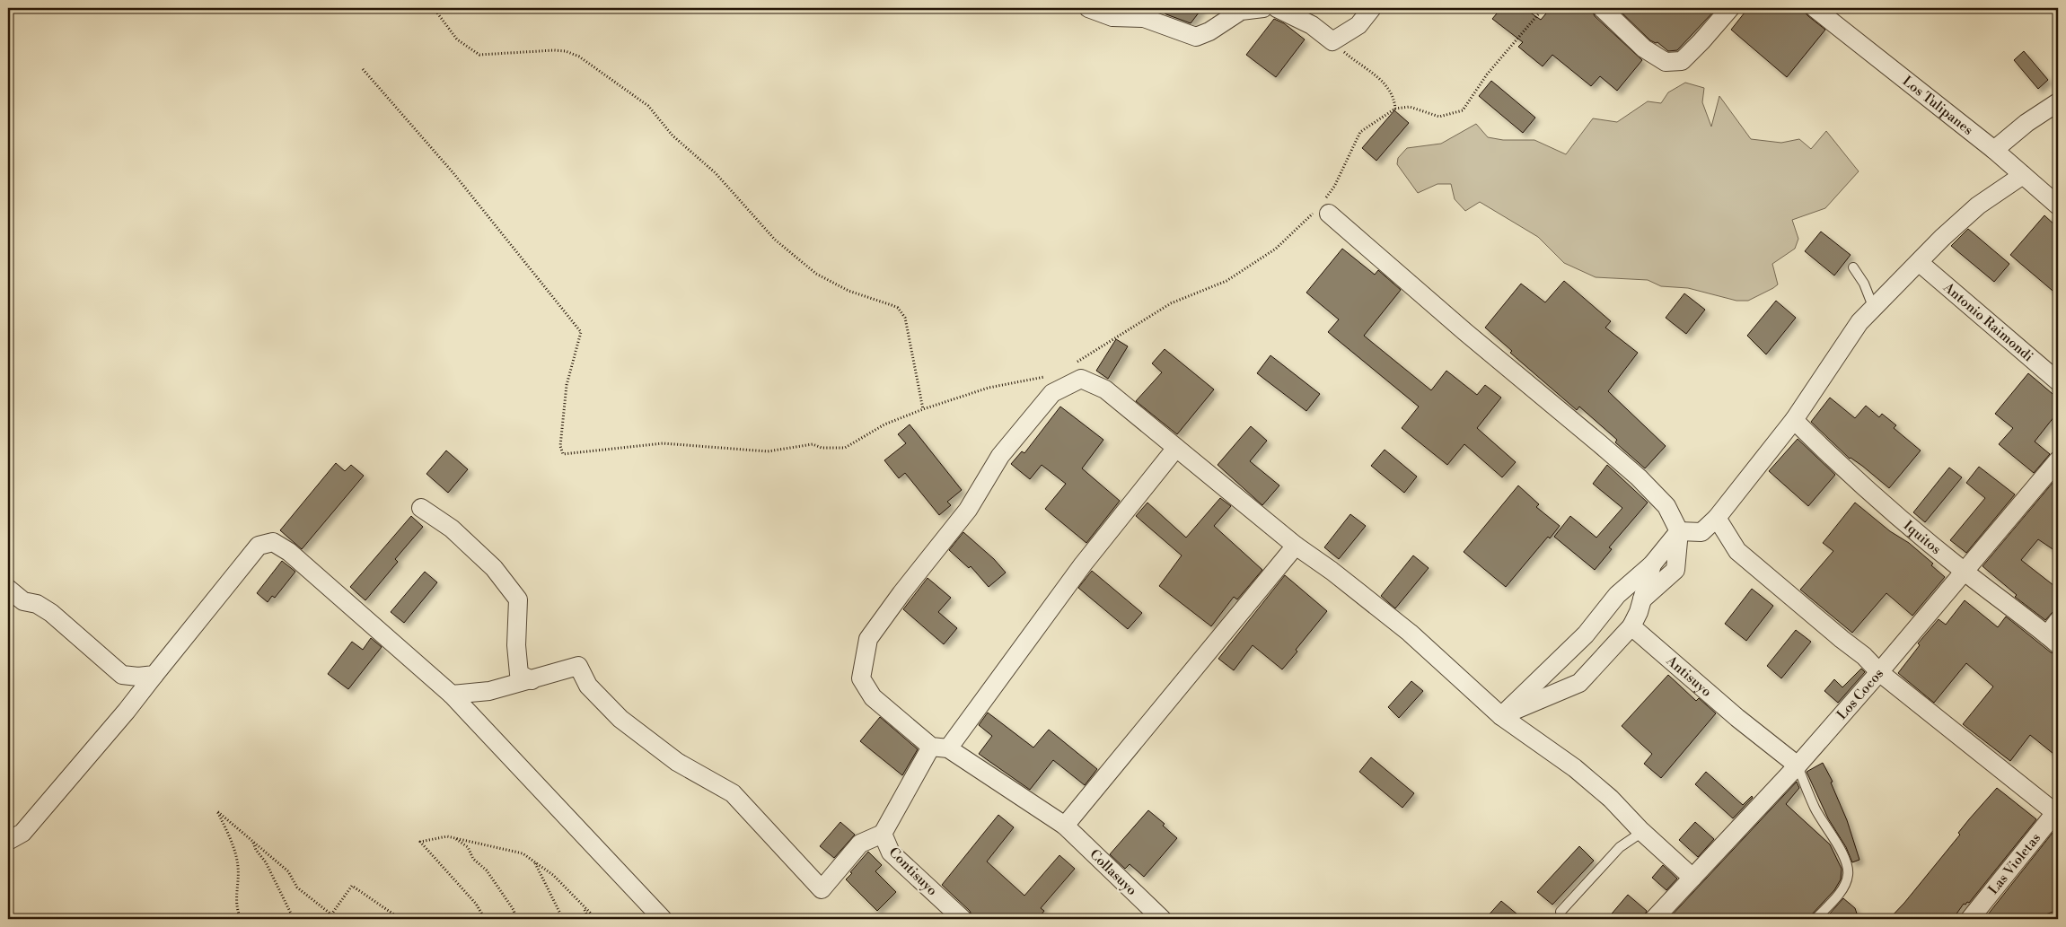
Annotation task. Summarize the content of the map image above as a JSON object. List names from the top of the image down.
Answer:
{
  "streets": {
    "street": [
      "Los Tulipanes",
      "Antonio Raimondi",
      "Iquitos",
      "Antisuyo",
      "Los Cocos",
      "Las Violetas",
      "Contisuyo",
      "Collasuyo"
    ]
  },
  "crossings": [
    ["Iquitos", "Los Cocos"],
    ["Antisuyo", "Los Cocos"],
    ["Contisuyo", "Collasuyo"]
  ]
}
